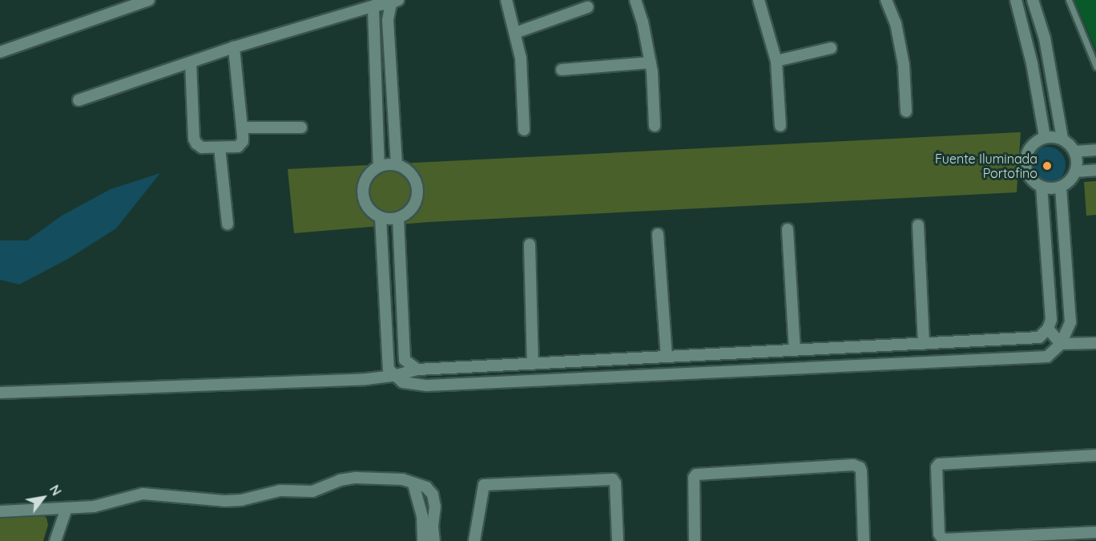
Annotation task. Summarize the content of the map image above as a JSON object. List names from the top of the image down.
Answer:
{
  "places": ["Fuente Iluminada Portofino"],
  "north": "top right"
}
